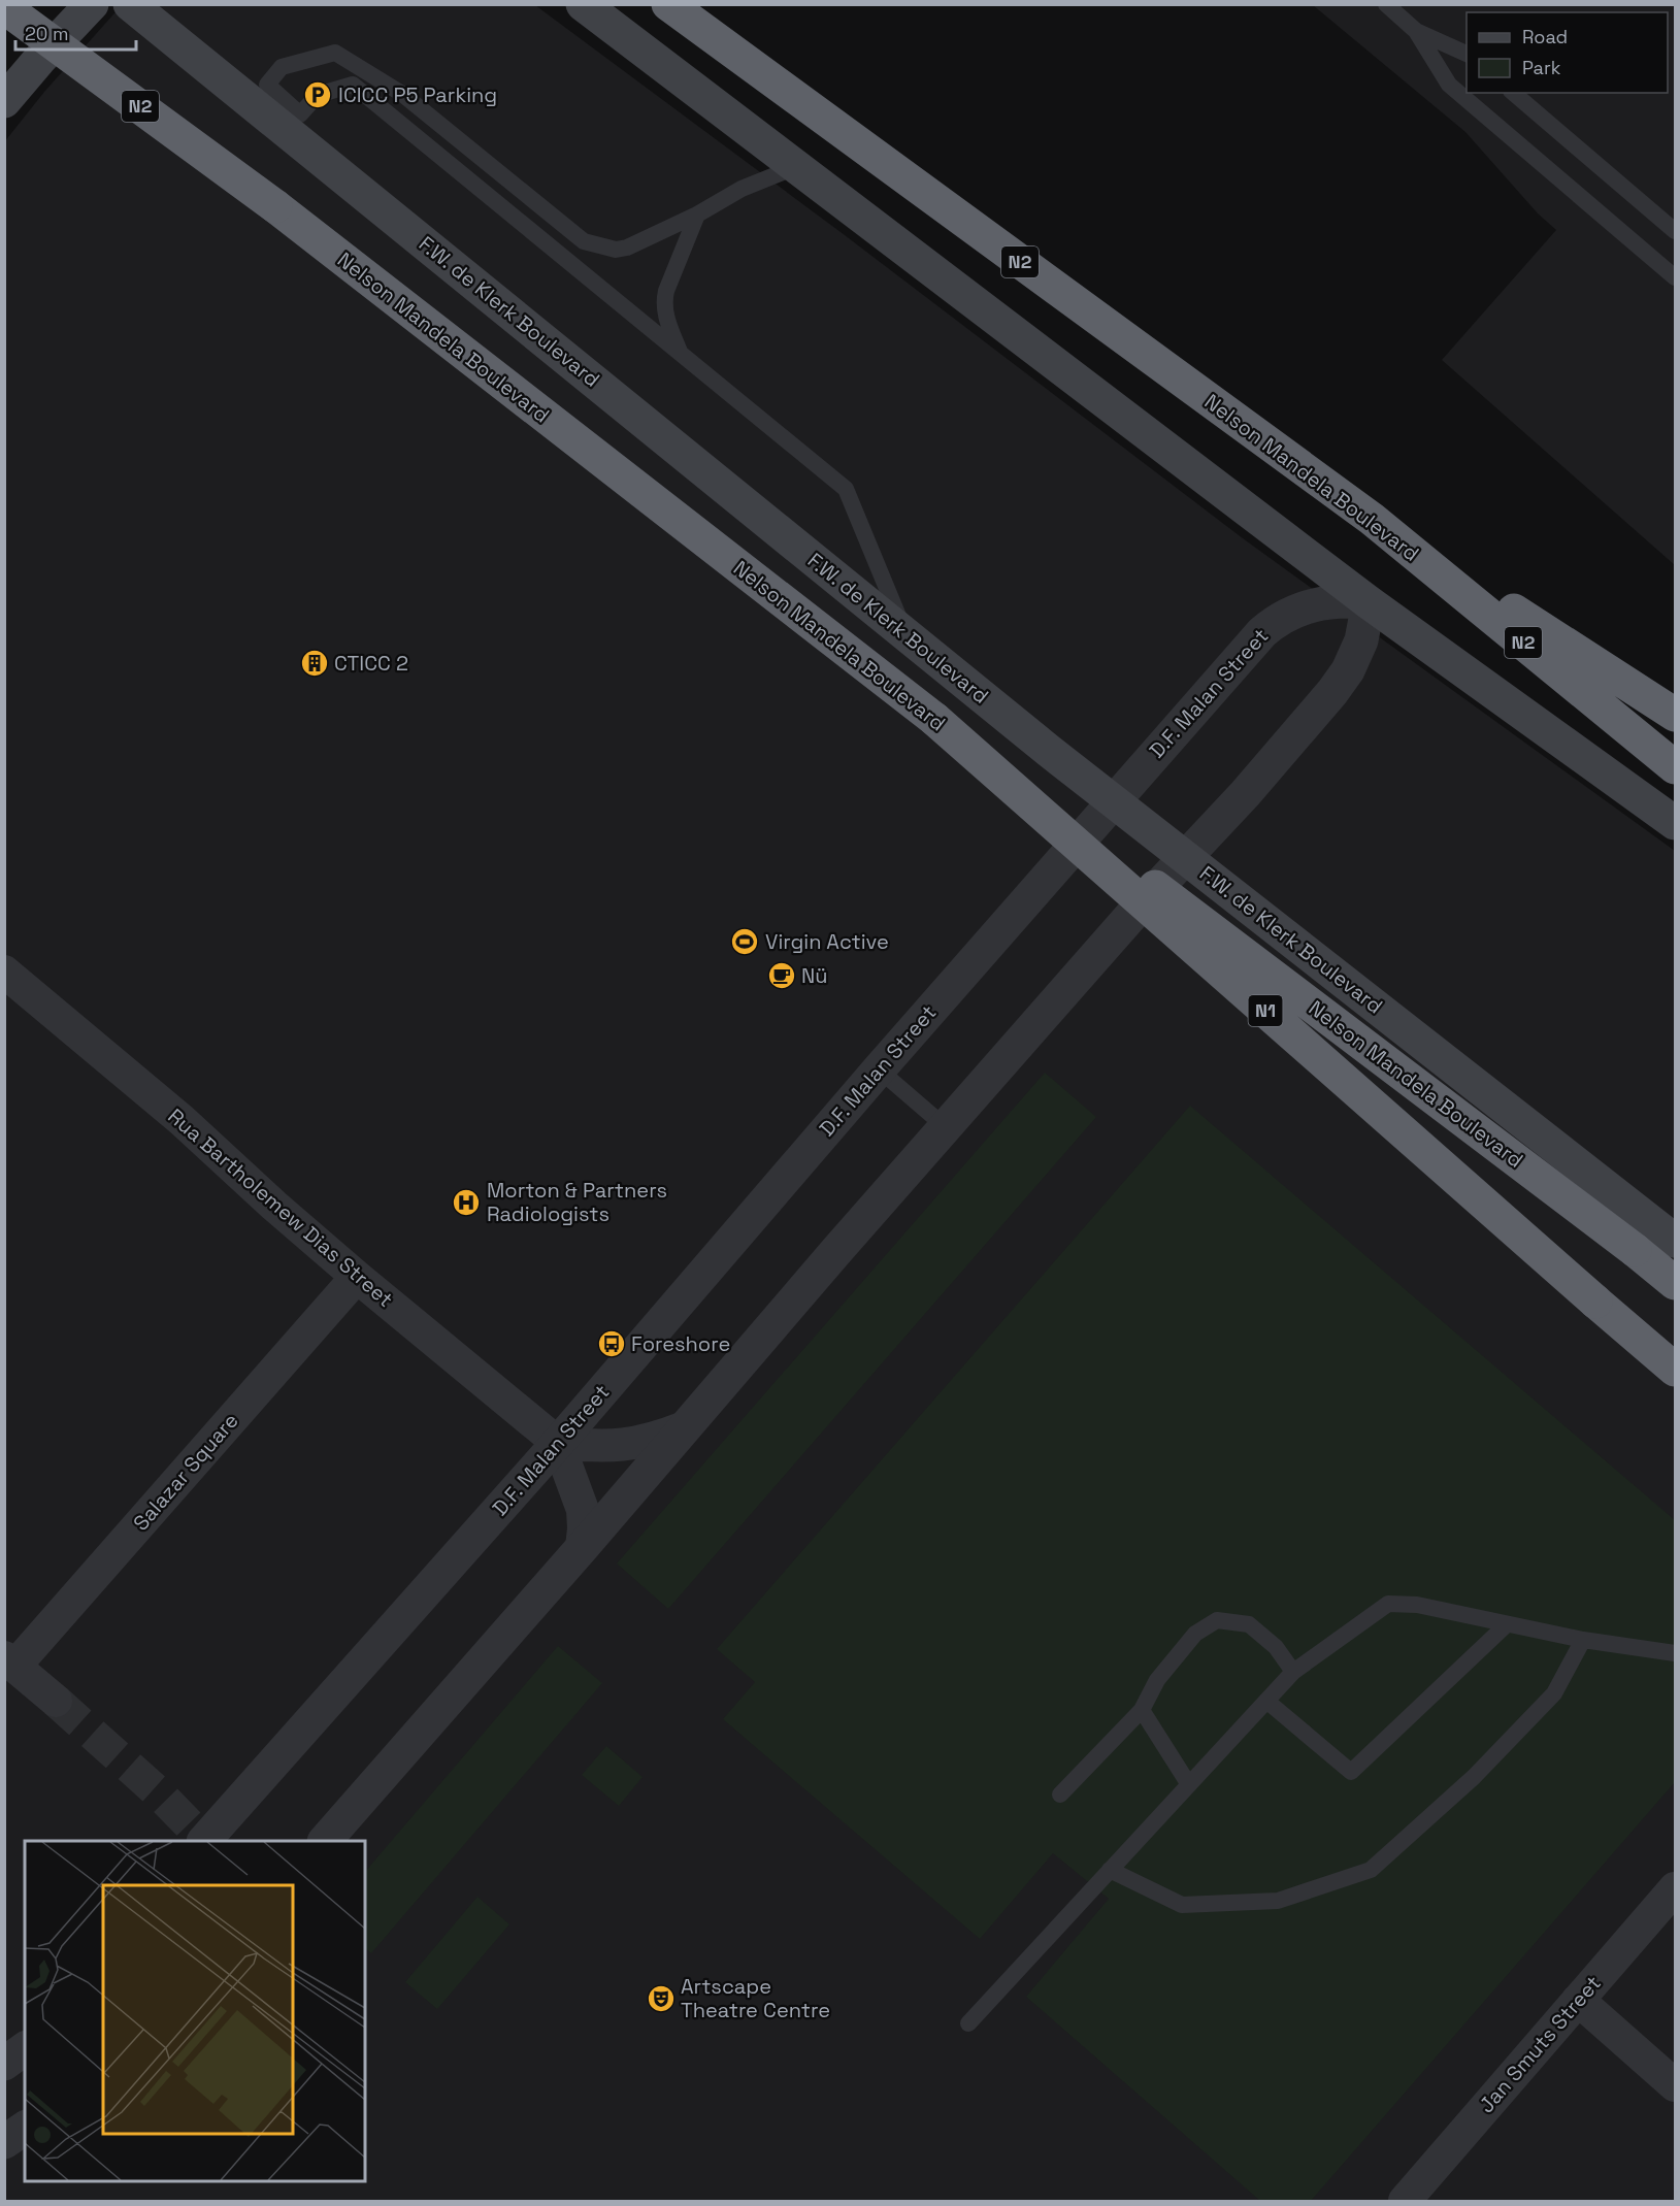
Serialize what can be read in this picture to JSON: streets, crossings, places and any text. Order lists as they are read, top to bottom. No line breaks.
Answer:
{"streets":{"highway":["N2","Nelson Mandela Boulevard","N1"],"main road":["F.W. de Klerk Boulevard"],"street":["D.F. Malan Street","Rua Bartholemew Dias Street","Salazar Square","Jan Smuts Street"]},"crossings":[["F.W. de Klerk Boulevard","D.F. Malan Street"],["Nelson Mandela Boulevard","N1"],["D.F. Malan Street","Rua Bartholemew Dias Street"],["Rua Bartholemew Dias Street","Salazar Square"]],"places":{"parking":["ICICC P5 Parking"],"building":["CTICC 2"],"sports":["Virgin Active"],"cafe":["Nü"],"hospital":["Morton & Partners Radiologists"],"bus stop":["Foreshore"],"theatre":["Artscape Theatre Centre"]},"legend":["Road","Park"],"scale_bar":"20 m"}
